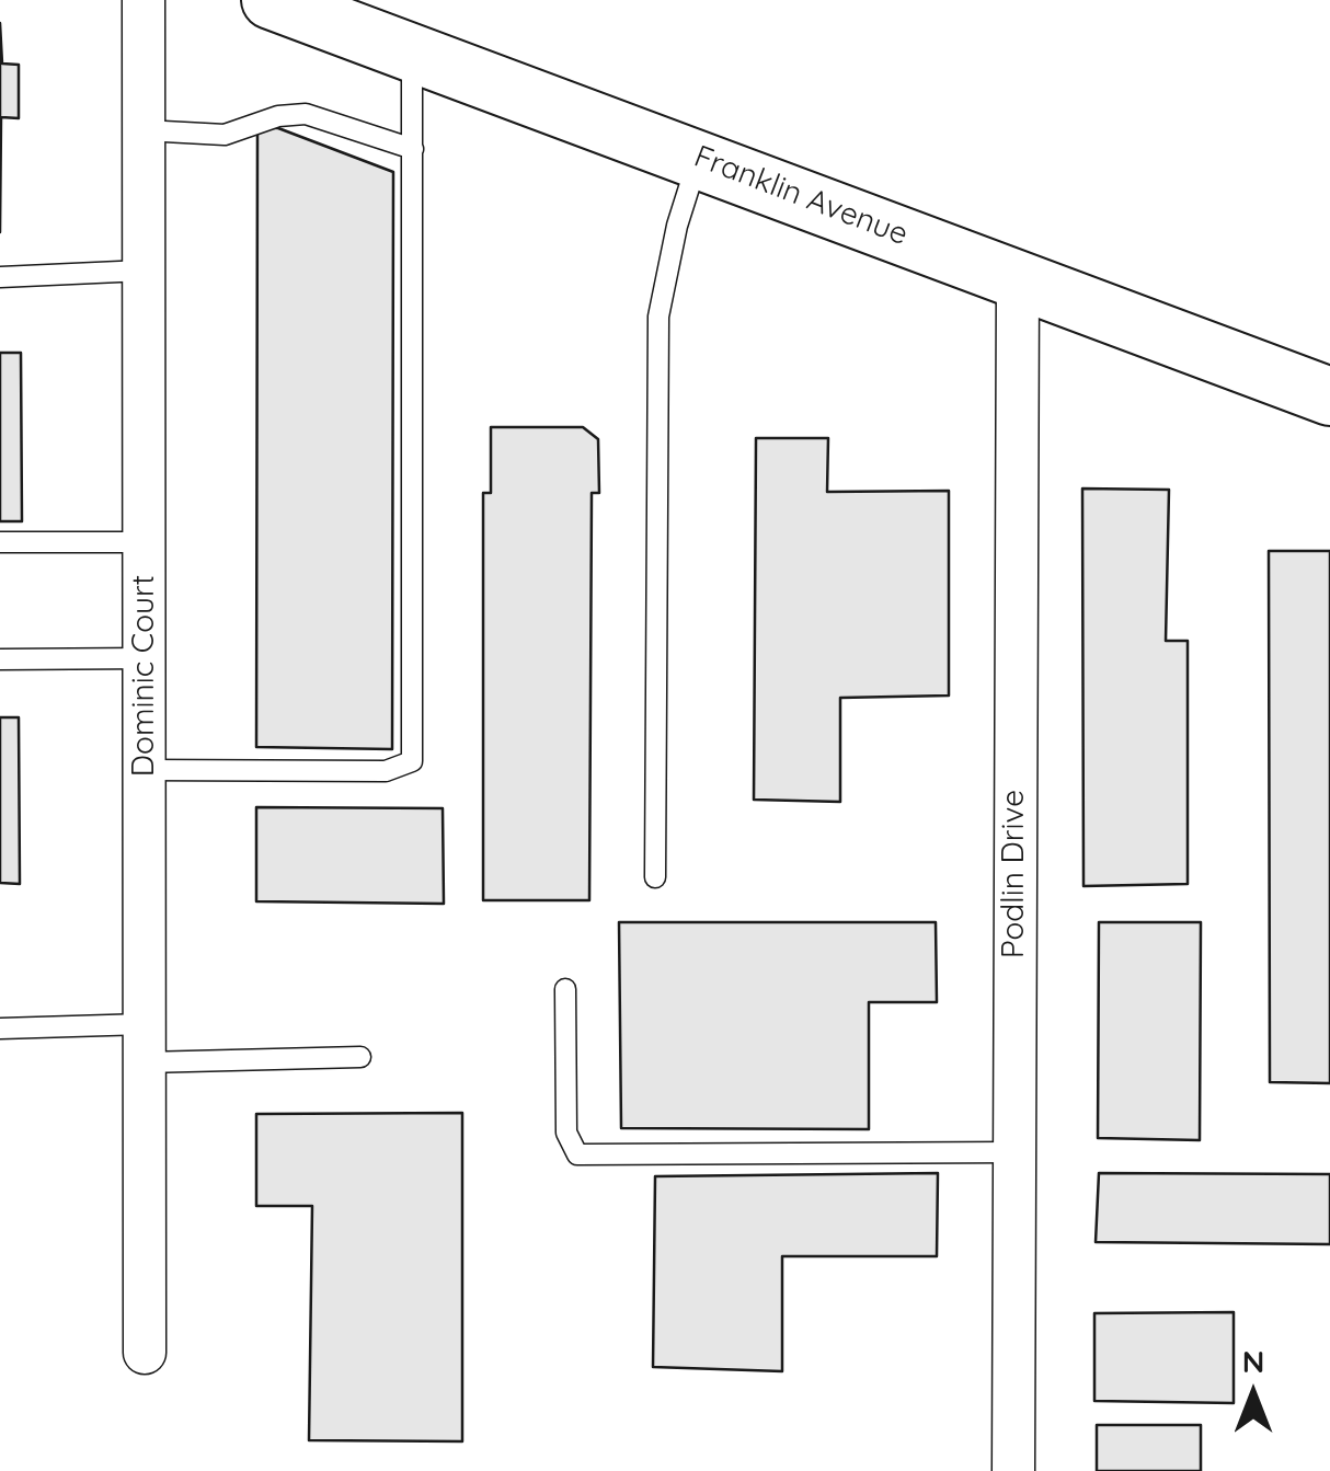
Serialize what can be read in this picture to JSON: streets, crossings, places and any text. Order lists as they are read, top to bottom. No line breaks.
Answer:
{"streets":{"main road":["Franklin Avenue"],"street":["Dominic Court","Podlin Drive"]},"crossings":[["Franklin Avenue","Podlin Drive"]],"north":"top"}
